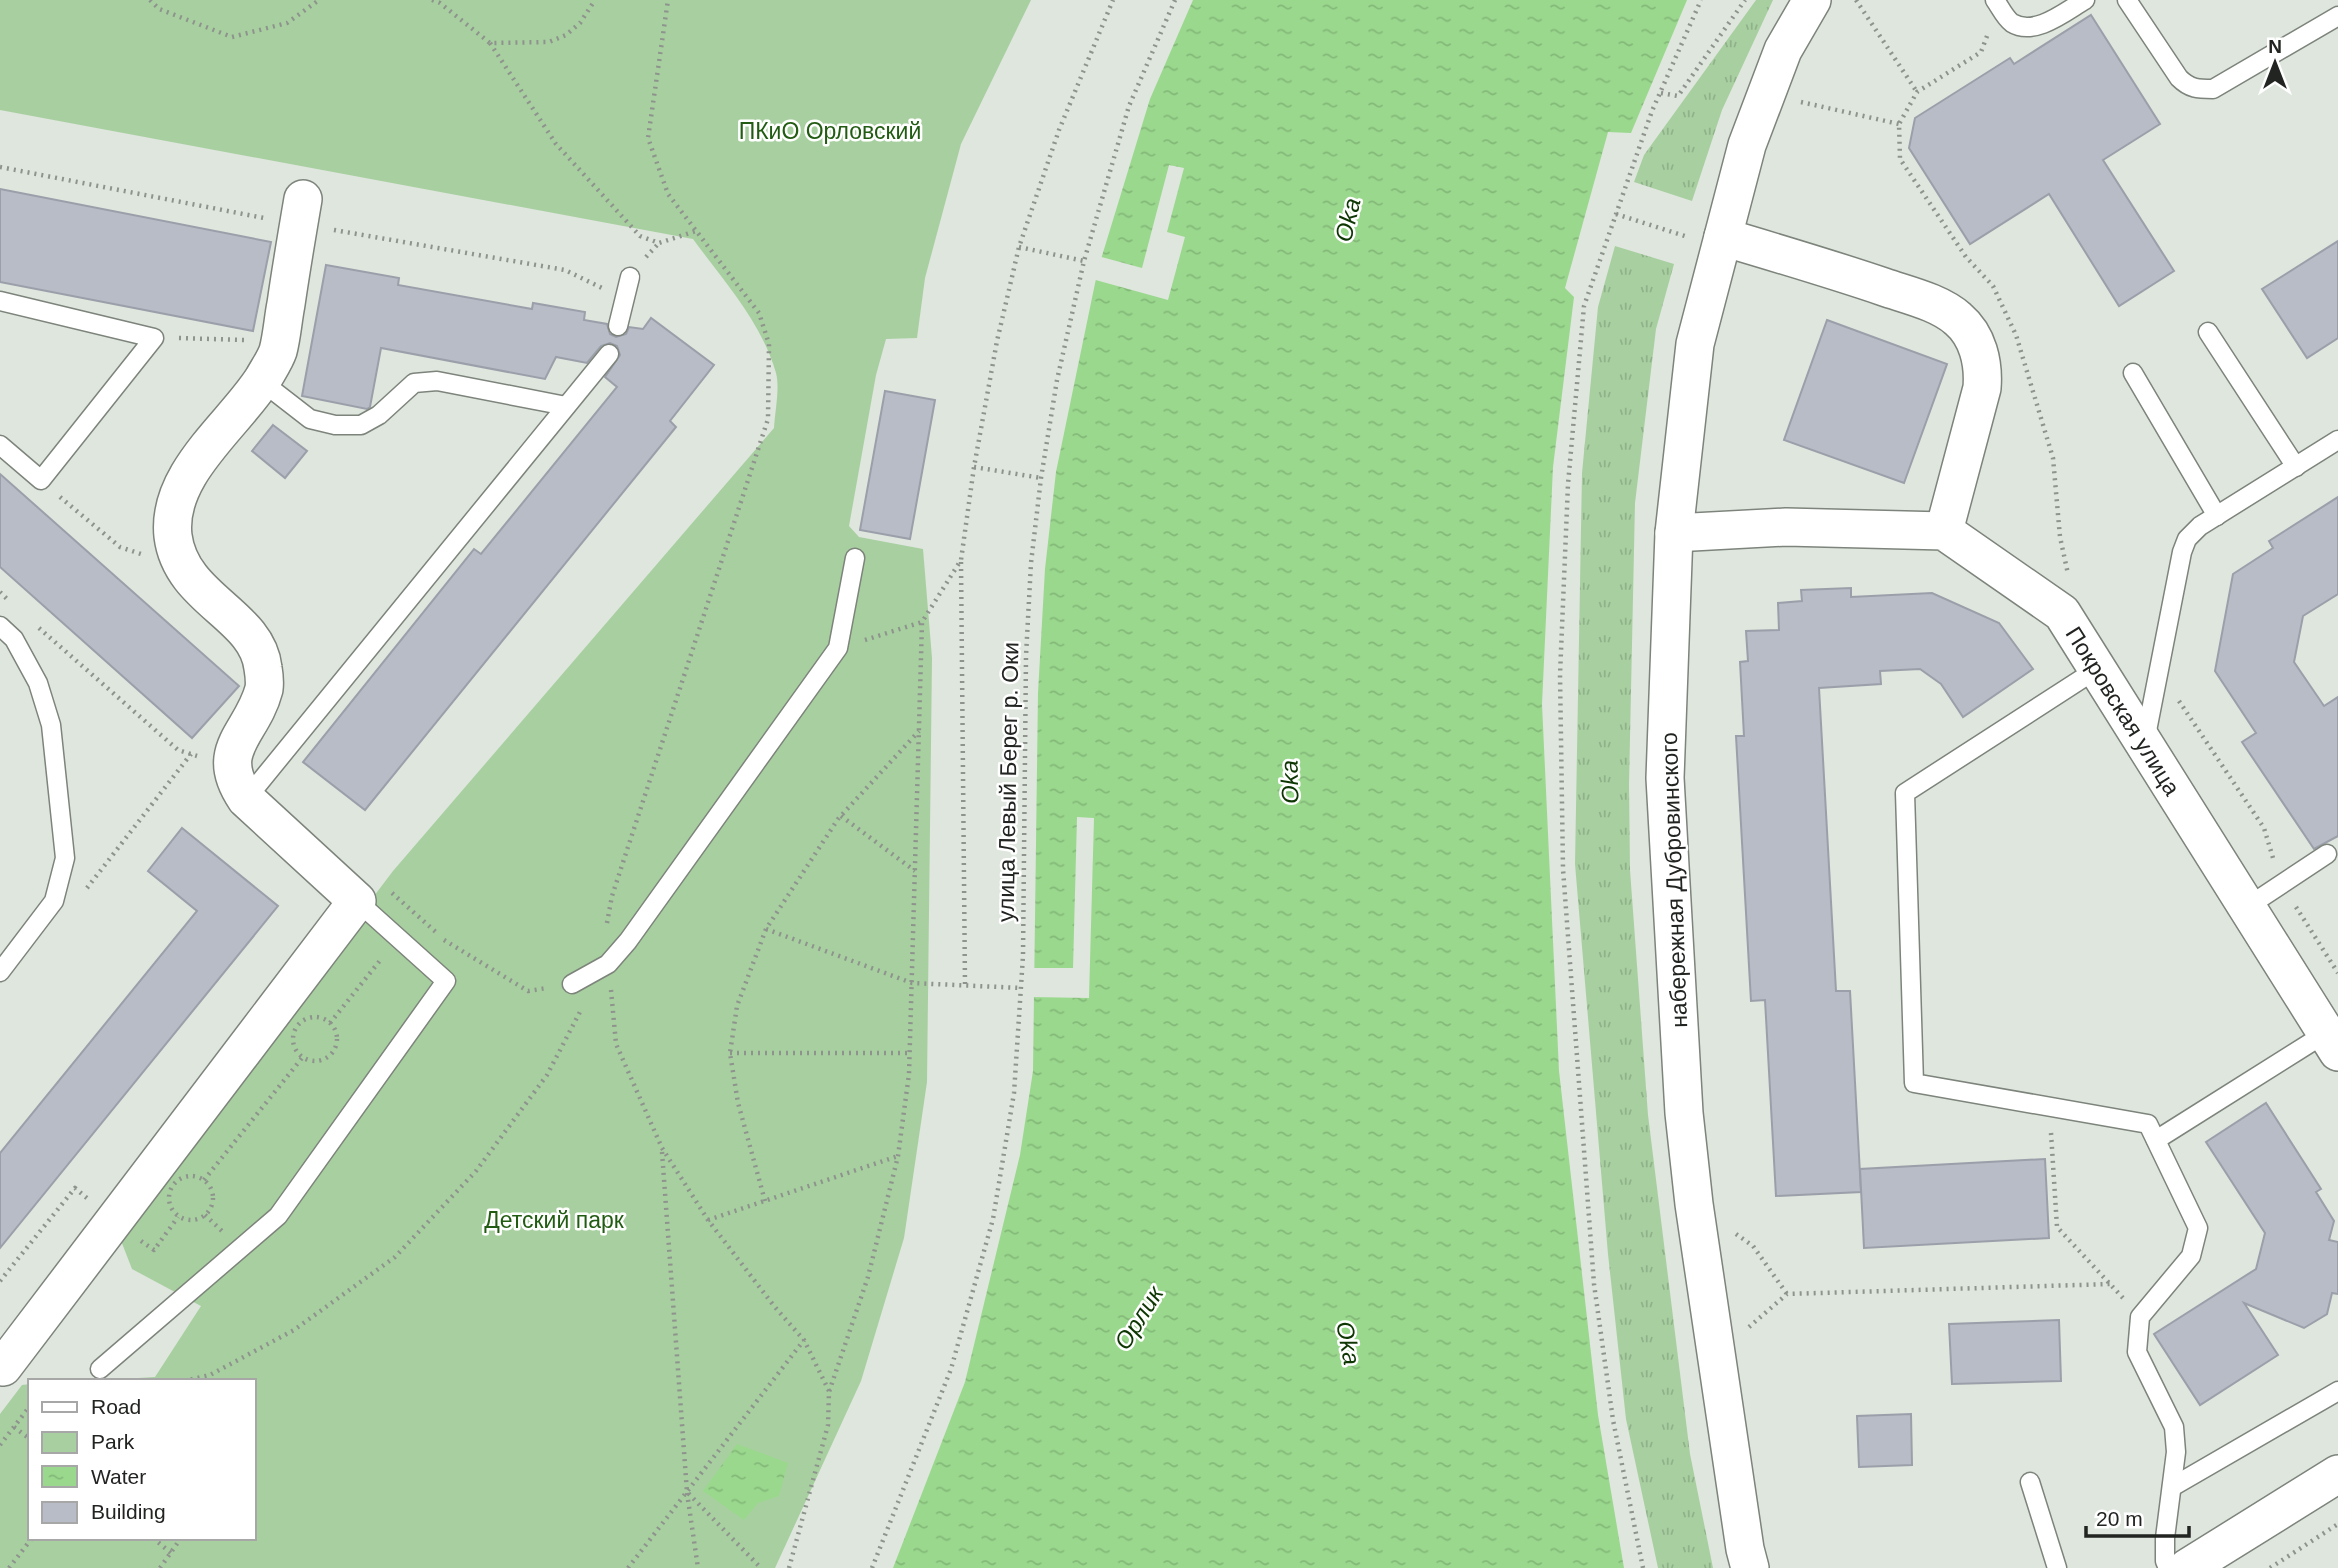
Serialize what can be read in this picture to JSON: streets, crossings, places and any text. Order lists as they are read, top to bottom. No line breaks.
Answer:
{"streets":{"street":["Покровская улица","набережная Дубровинского"],"path":["улица Левый Берег р. Оки"]},"water":["Oka","Орлик"],"parks":["ПКиО Орловский","Детский парк"],"legend":["Road","Park","Water","Building"],"scale_bar":"20 m","north":"top"}
